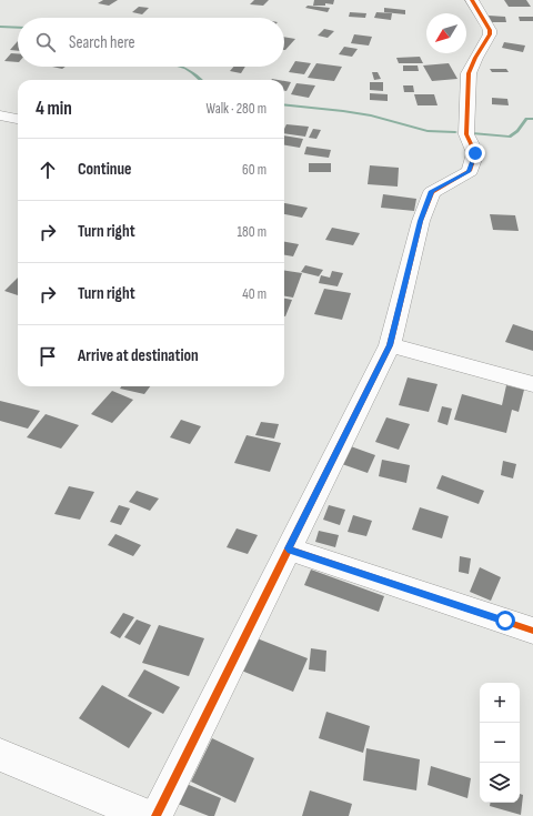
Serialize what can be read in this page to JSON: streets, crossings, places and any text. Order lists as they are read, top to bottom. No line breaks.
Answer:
{"north":"bottom left","page":{"search":"Search here","heading":["4 min","Walk · 280 m"],"list":[["Continue","60 m"],["Turn right","180 m"],["Turn right","40 m"],"Arrive at destination"],"map_buttons":["+","−"]}}
